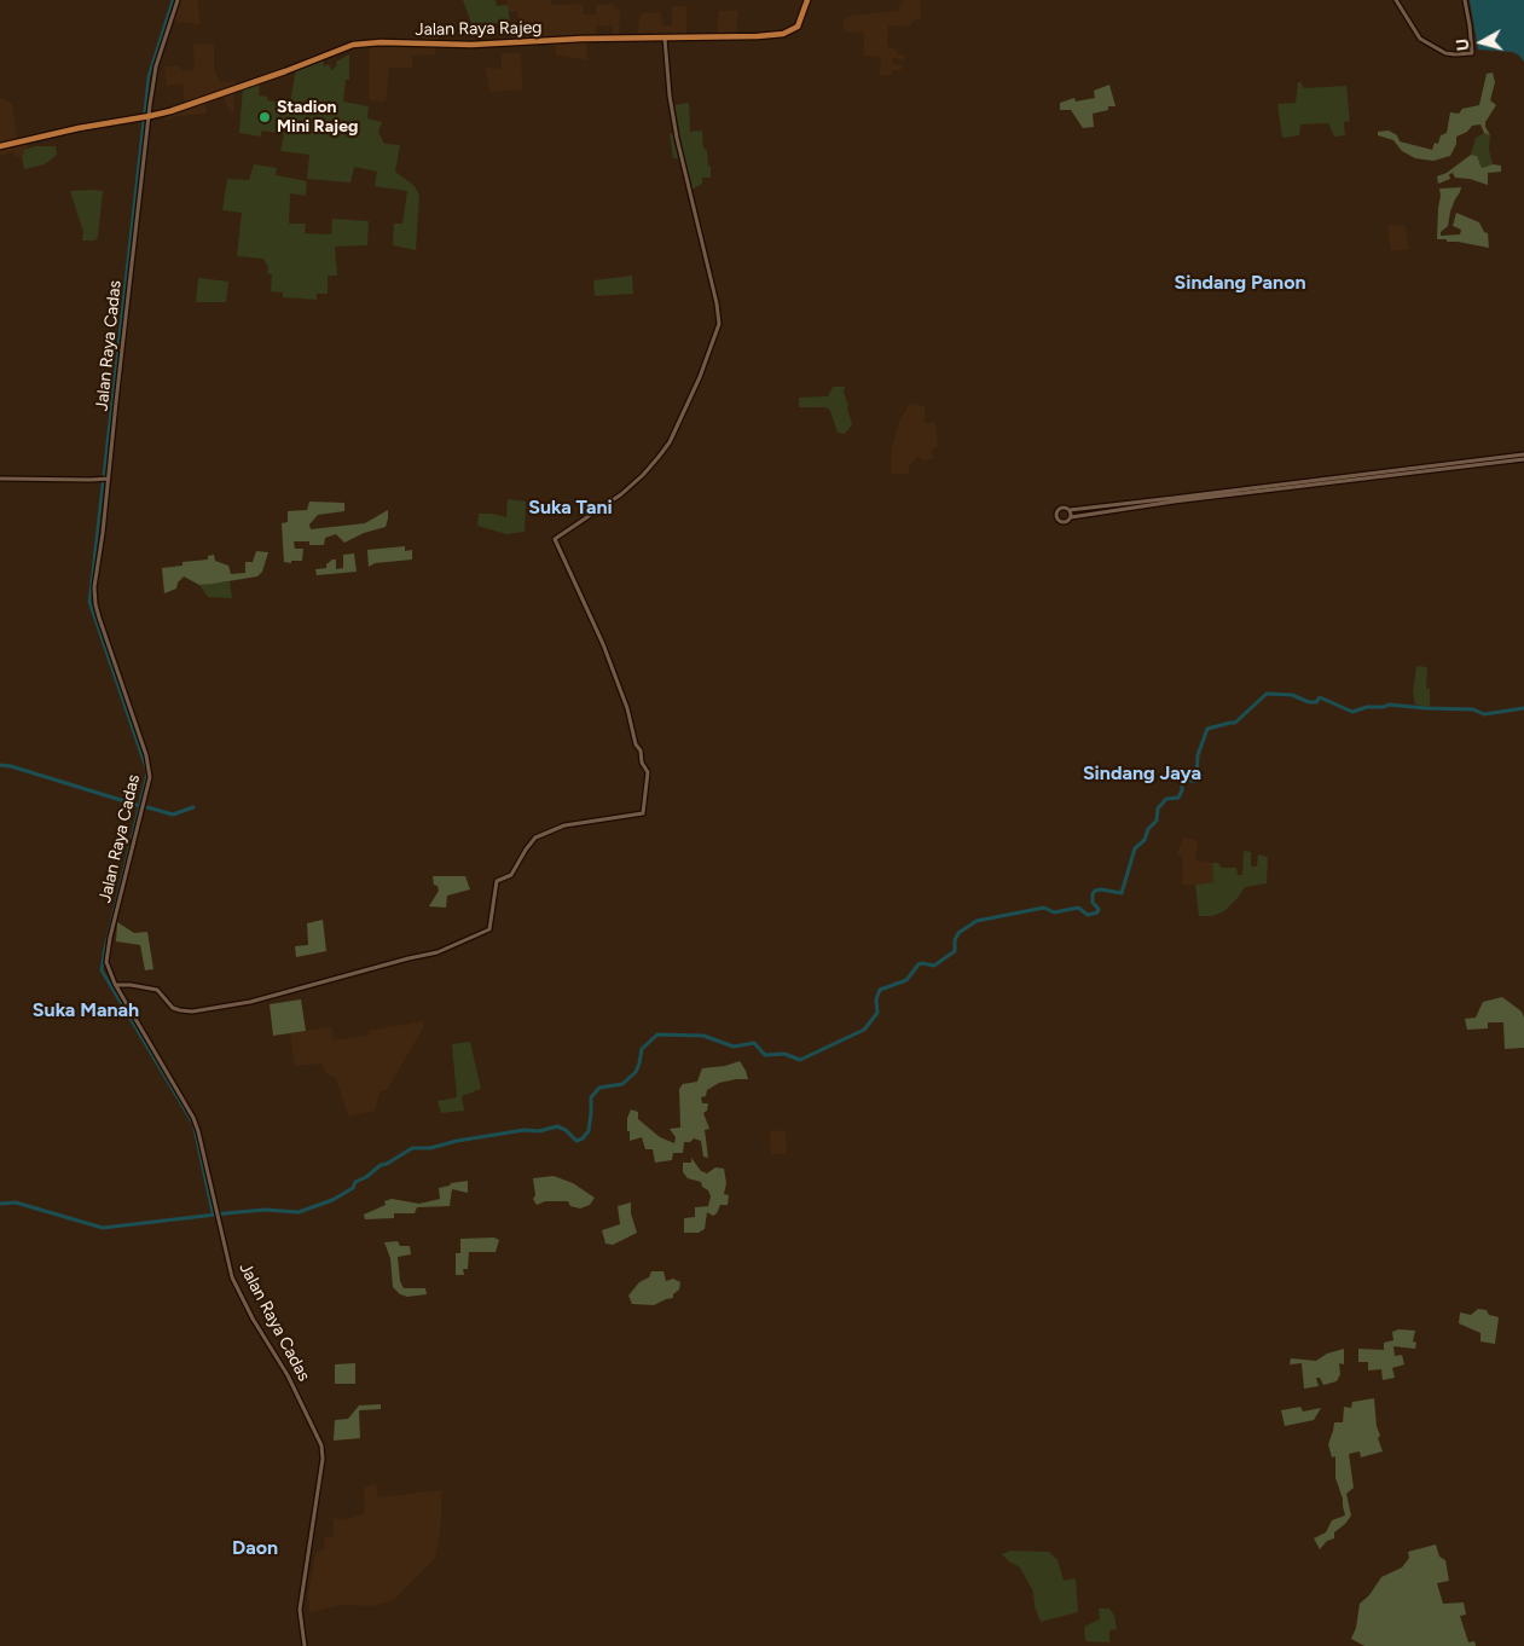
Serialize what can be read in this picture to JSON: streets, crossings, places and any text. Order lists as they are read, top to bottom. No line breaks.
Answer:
{"streets":{"main road":["Jalan Raya Rajeg"],"street":["Jalan Raya Cadas"]},"crossings":[["Jalan Raya Rajeg","Jalan Raya Cadas"]],"districts":["Sindang Panon","Suka Tani","Sindang Jaya","Suka Manah","Daon"],"places":["Stadion Mini Rajeg"],"north":"left"}
